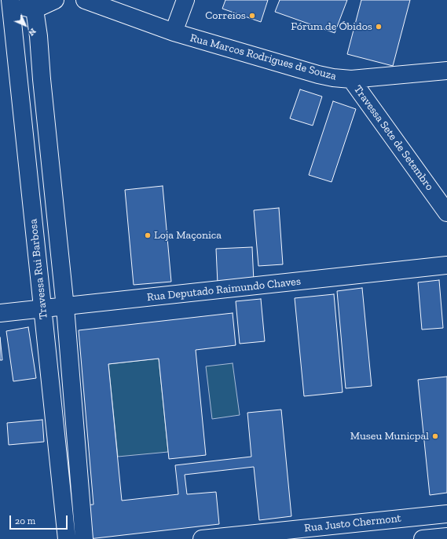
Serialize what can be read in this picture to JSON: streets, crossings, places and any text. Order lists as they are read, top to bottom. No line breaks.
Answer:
{"streets":{"street":["Rua Marcos Rodrigues de Souza","Travessa Sete de Setembro","Travessa Rui Barbosa","Rua Deputado Raimundo Chaves","Rua Justo Chermont"]},"crossings":[["Rua Marcos Rodrigues de Souza","Travessa Sete de Setembro"],["Travessa Rui Barbosa","Rua Deputado Raimundo Chaves"]],"places":["Correios","Fórum de Óbidos","Loja Maçonica","Museu Municpal"],"scale_bar":"20 m","north":"bottom right"}
